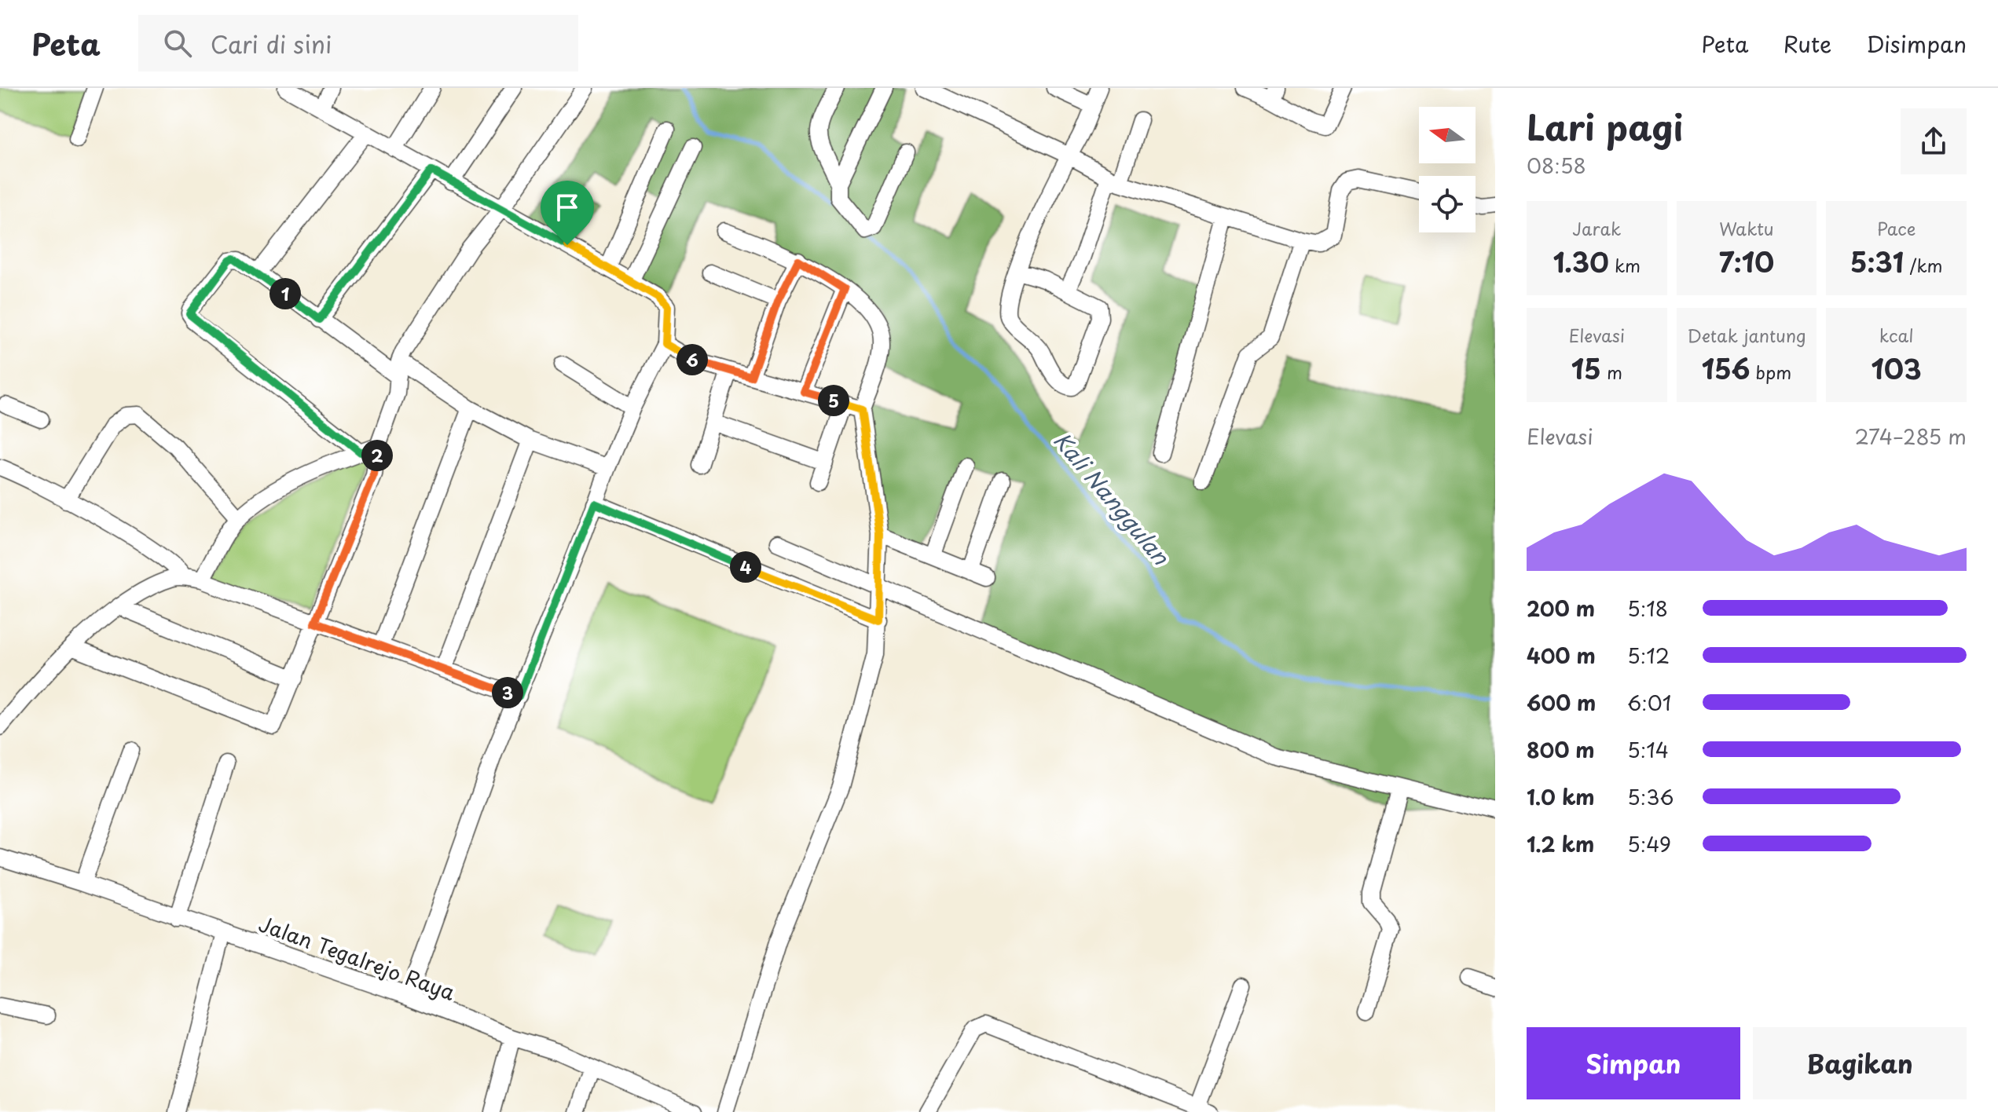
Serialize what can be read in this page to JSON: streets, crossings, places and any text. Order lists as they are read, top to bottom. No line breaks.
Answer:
{"streets":{"street":["Jalan Tegalrejo Raya"]},"water":["Kali Nanggulan"],"north":"left","page":{"header":"Peta","search":"Cari di sini","nav":["Peta","Rute","Disimpan"],"heading":["Lari pagi","08:58"],"stats":[["Jarak","1.30 km"],["Waktu","7:10"],["Pace","5:31 /km"],["Elevasi","15 m"],["Detak jantung","156 bpm"],["kcal","103"]],"pins":["1","6","5","2","4","3"],"chart":["Elevasi","274–285 m"],"list":[{"name":"200 m","note":"5:18"},{"name":"400 m","note":"5:12"},{"name":"600 m","note":"6:01"},{"name":"800 m","note":"5:14"},{"name":"1.0 km","note":"5:36"},{"name":"1.2 km","note":"5:49"}],"buttons":["Simpan","Bagikan"]}}
